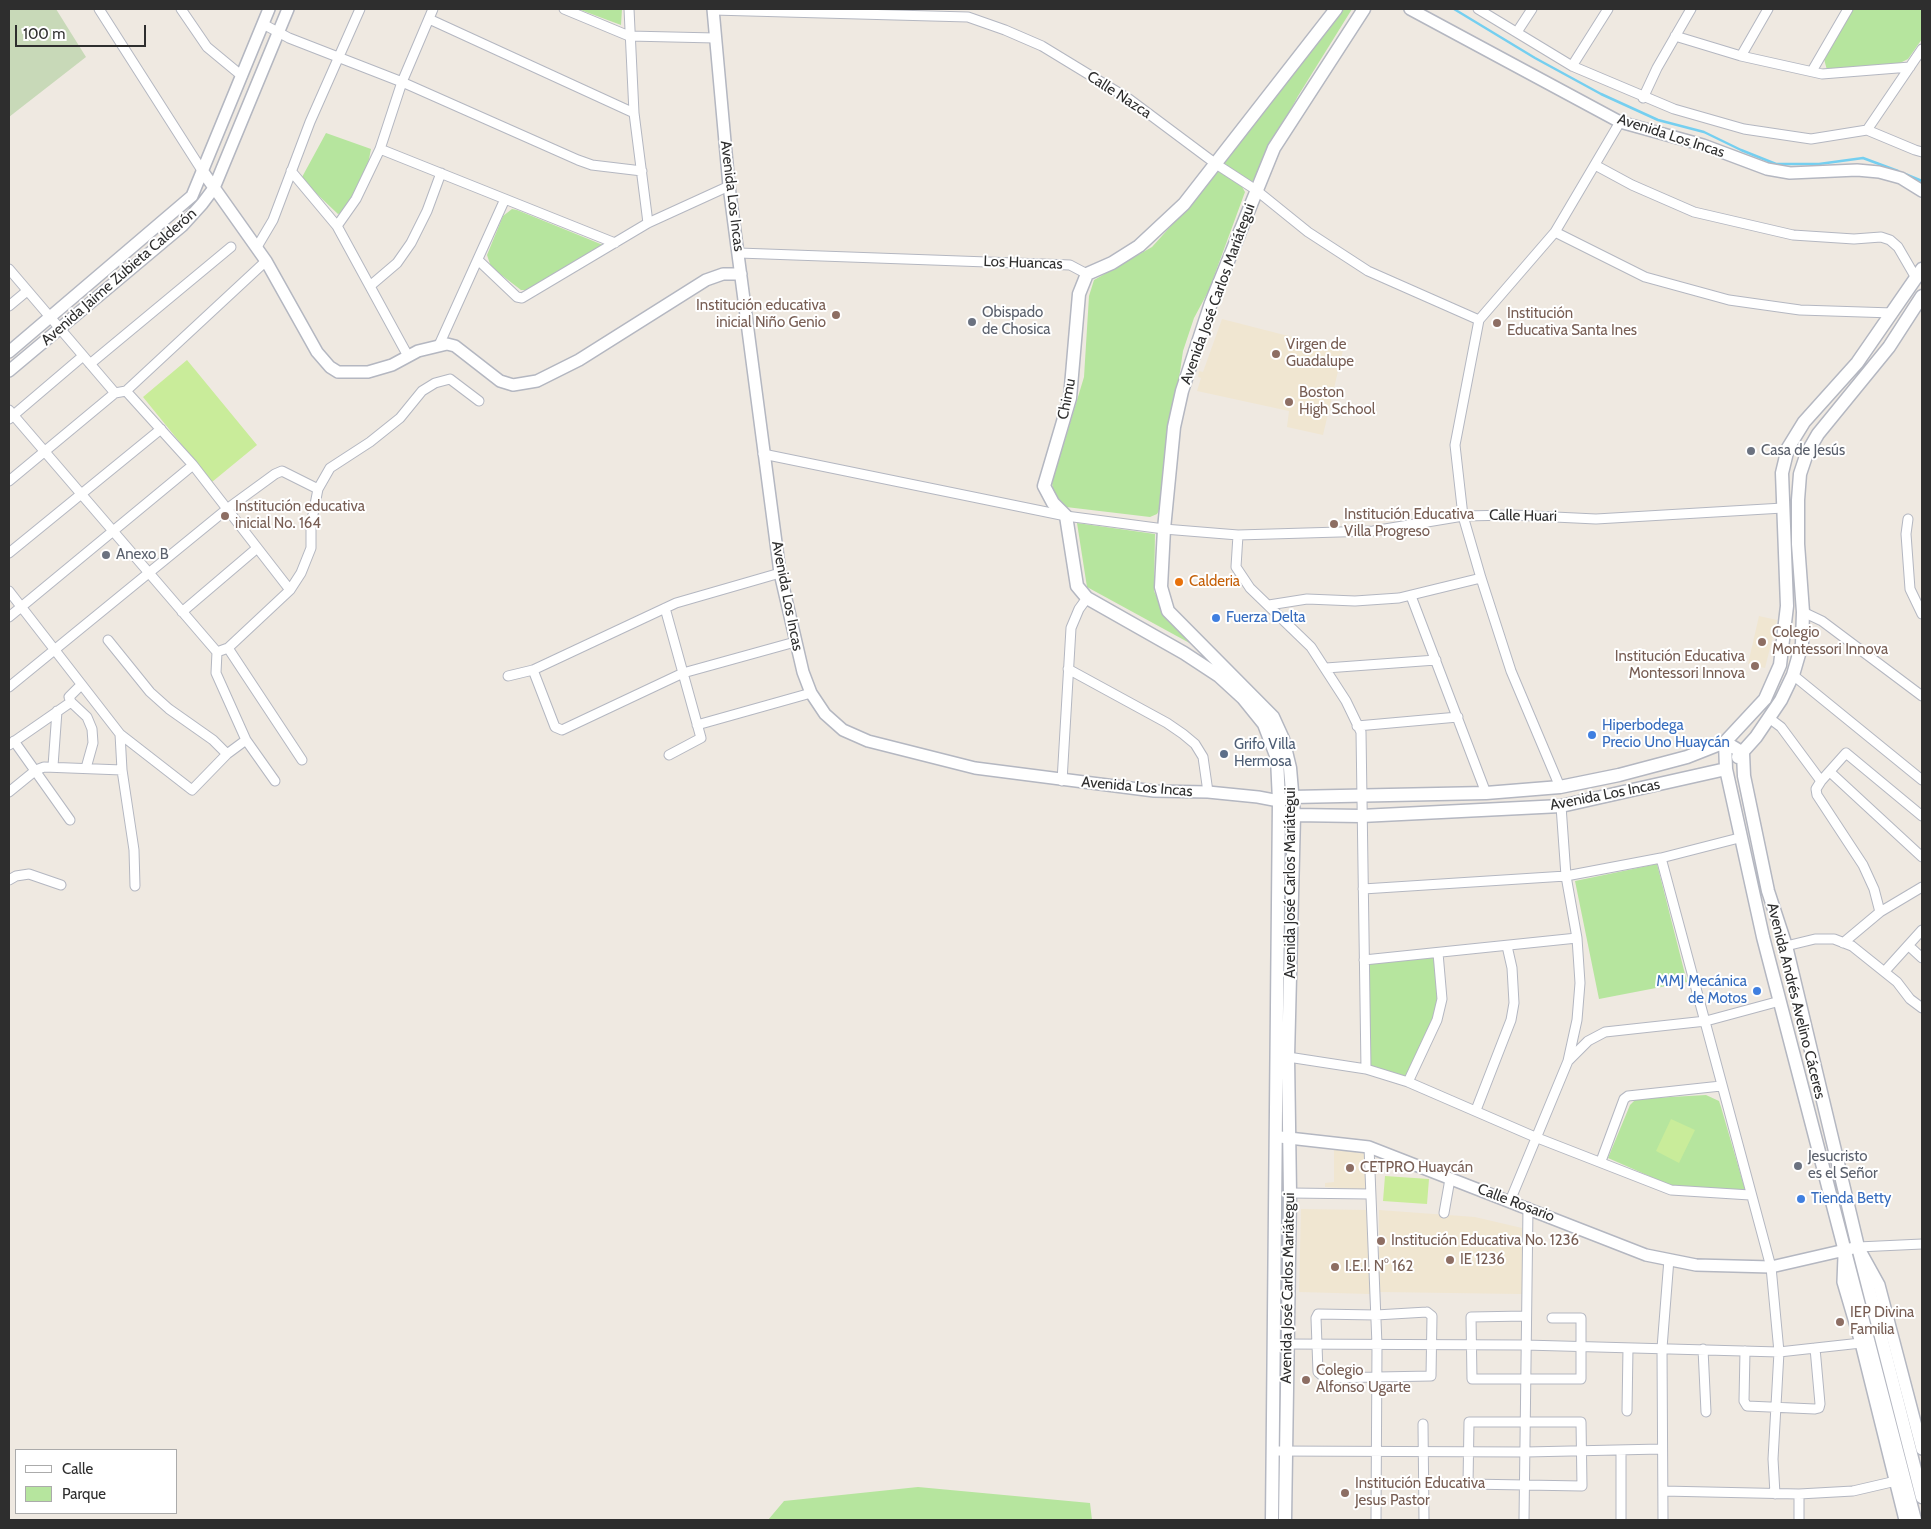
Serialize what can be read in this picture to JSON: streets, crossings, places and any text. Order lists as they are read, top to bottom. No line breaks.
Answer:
{"streets":{"main road":["Avenida Los Incas","Avenida José Carlos Mariátegui","Chimu","Avenida Andrés Avelino Cáceres"],"street":["Calle Nazca","Los Huancas","Avenida Jaime Zubieta Calderón","Calle Huari","Calle Rosario"]},"crossings":[["Calle Nazca","Avenida Los Incas"],["Calle Nazca","Avenida José Carlos Mariátegui"],["Avenida Los Incas","Los Huancas"],["Avenida Los Incas","Avenida José Carlos Mariátegui"],["Avenida Los Incas","Calle Huari"],["Avenida Los Incas","Avenida Andrés Avelino Cáceres"],["Los Huancas","Chimu"],["Avenida José Carlos Mariátegui","Calle Huari"],["Avenida José Carlos Mariátegui","Calle Rosario"],["Chimu","Calle Huari"],["Avenida Andrés Avelino Cáceres","Calle Rosario"]],"places":["Institución educativa inicial Niño Genio","Obispado de Chosica","Institución Educativa Santa Ines","Virgen de Guadalupe","Boston High School","Casa de Jesús","Institución educativa inicial No. 164","Institución Educativa Villa Progreso","Anexo B","Calderia","Fuerza Delta","Colegio Montessori Innova","Institución Educativa Montessori Innova","Hiperbodega Precio Uno Huaycán","Grifo Villa Hermosa","MMJ Mecánica de Motos","Jesucristo es el Señor","CETPRO Huaycán","Tienda Betty","Institución Educativa No. 1236","IE 1236","I.E.I. N° 162","IEP Divina Familia","Colegio Alfonso Ugarte","Institución Educativa Jesus Pastor"],"legend":["Calle","Parque"],"scale_bar":"100 m"}
